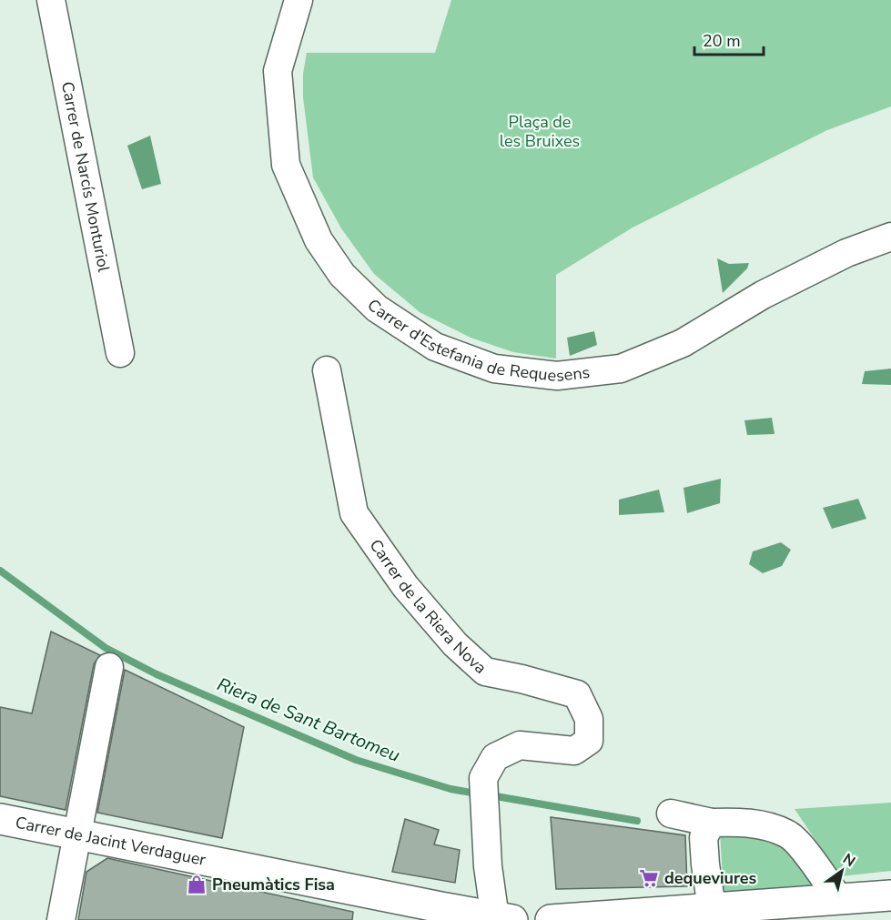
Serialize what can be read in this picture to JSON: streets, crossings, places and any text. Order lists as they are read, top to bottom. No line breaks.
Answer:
{"streets":{"main road":["Carrer de Jacint Verdaguer"],"street":["Carrer de Narcís Monturiol","Carrer d'Estefania de Requesens","Carrer de la Riera Nova"]},"crossings":[["Carrer de la Riera Nova","Carrer de Jacint Verdaguer"]],"water":["Riera de Sant Bartomeu"],"parks":["Plaça de les Bruixes"],"places":{"supermarket":["dequeviures"],"shop":["Pneumàtics Fisa"]},"scale_bar":"20 m","north":"top right"}
